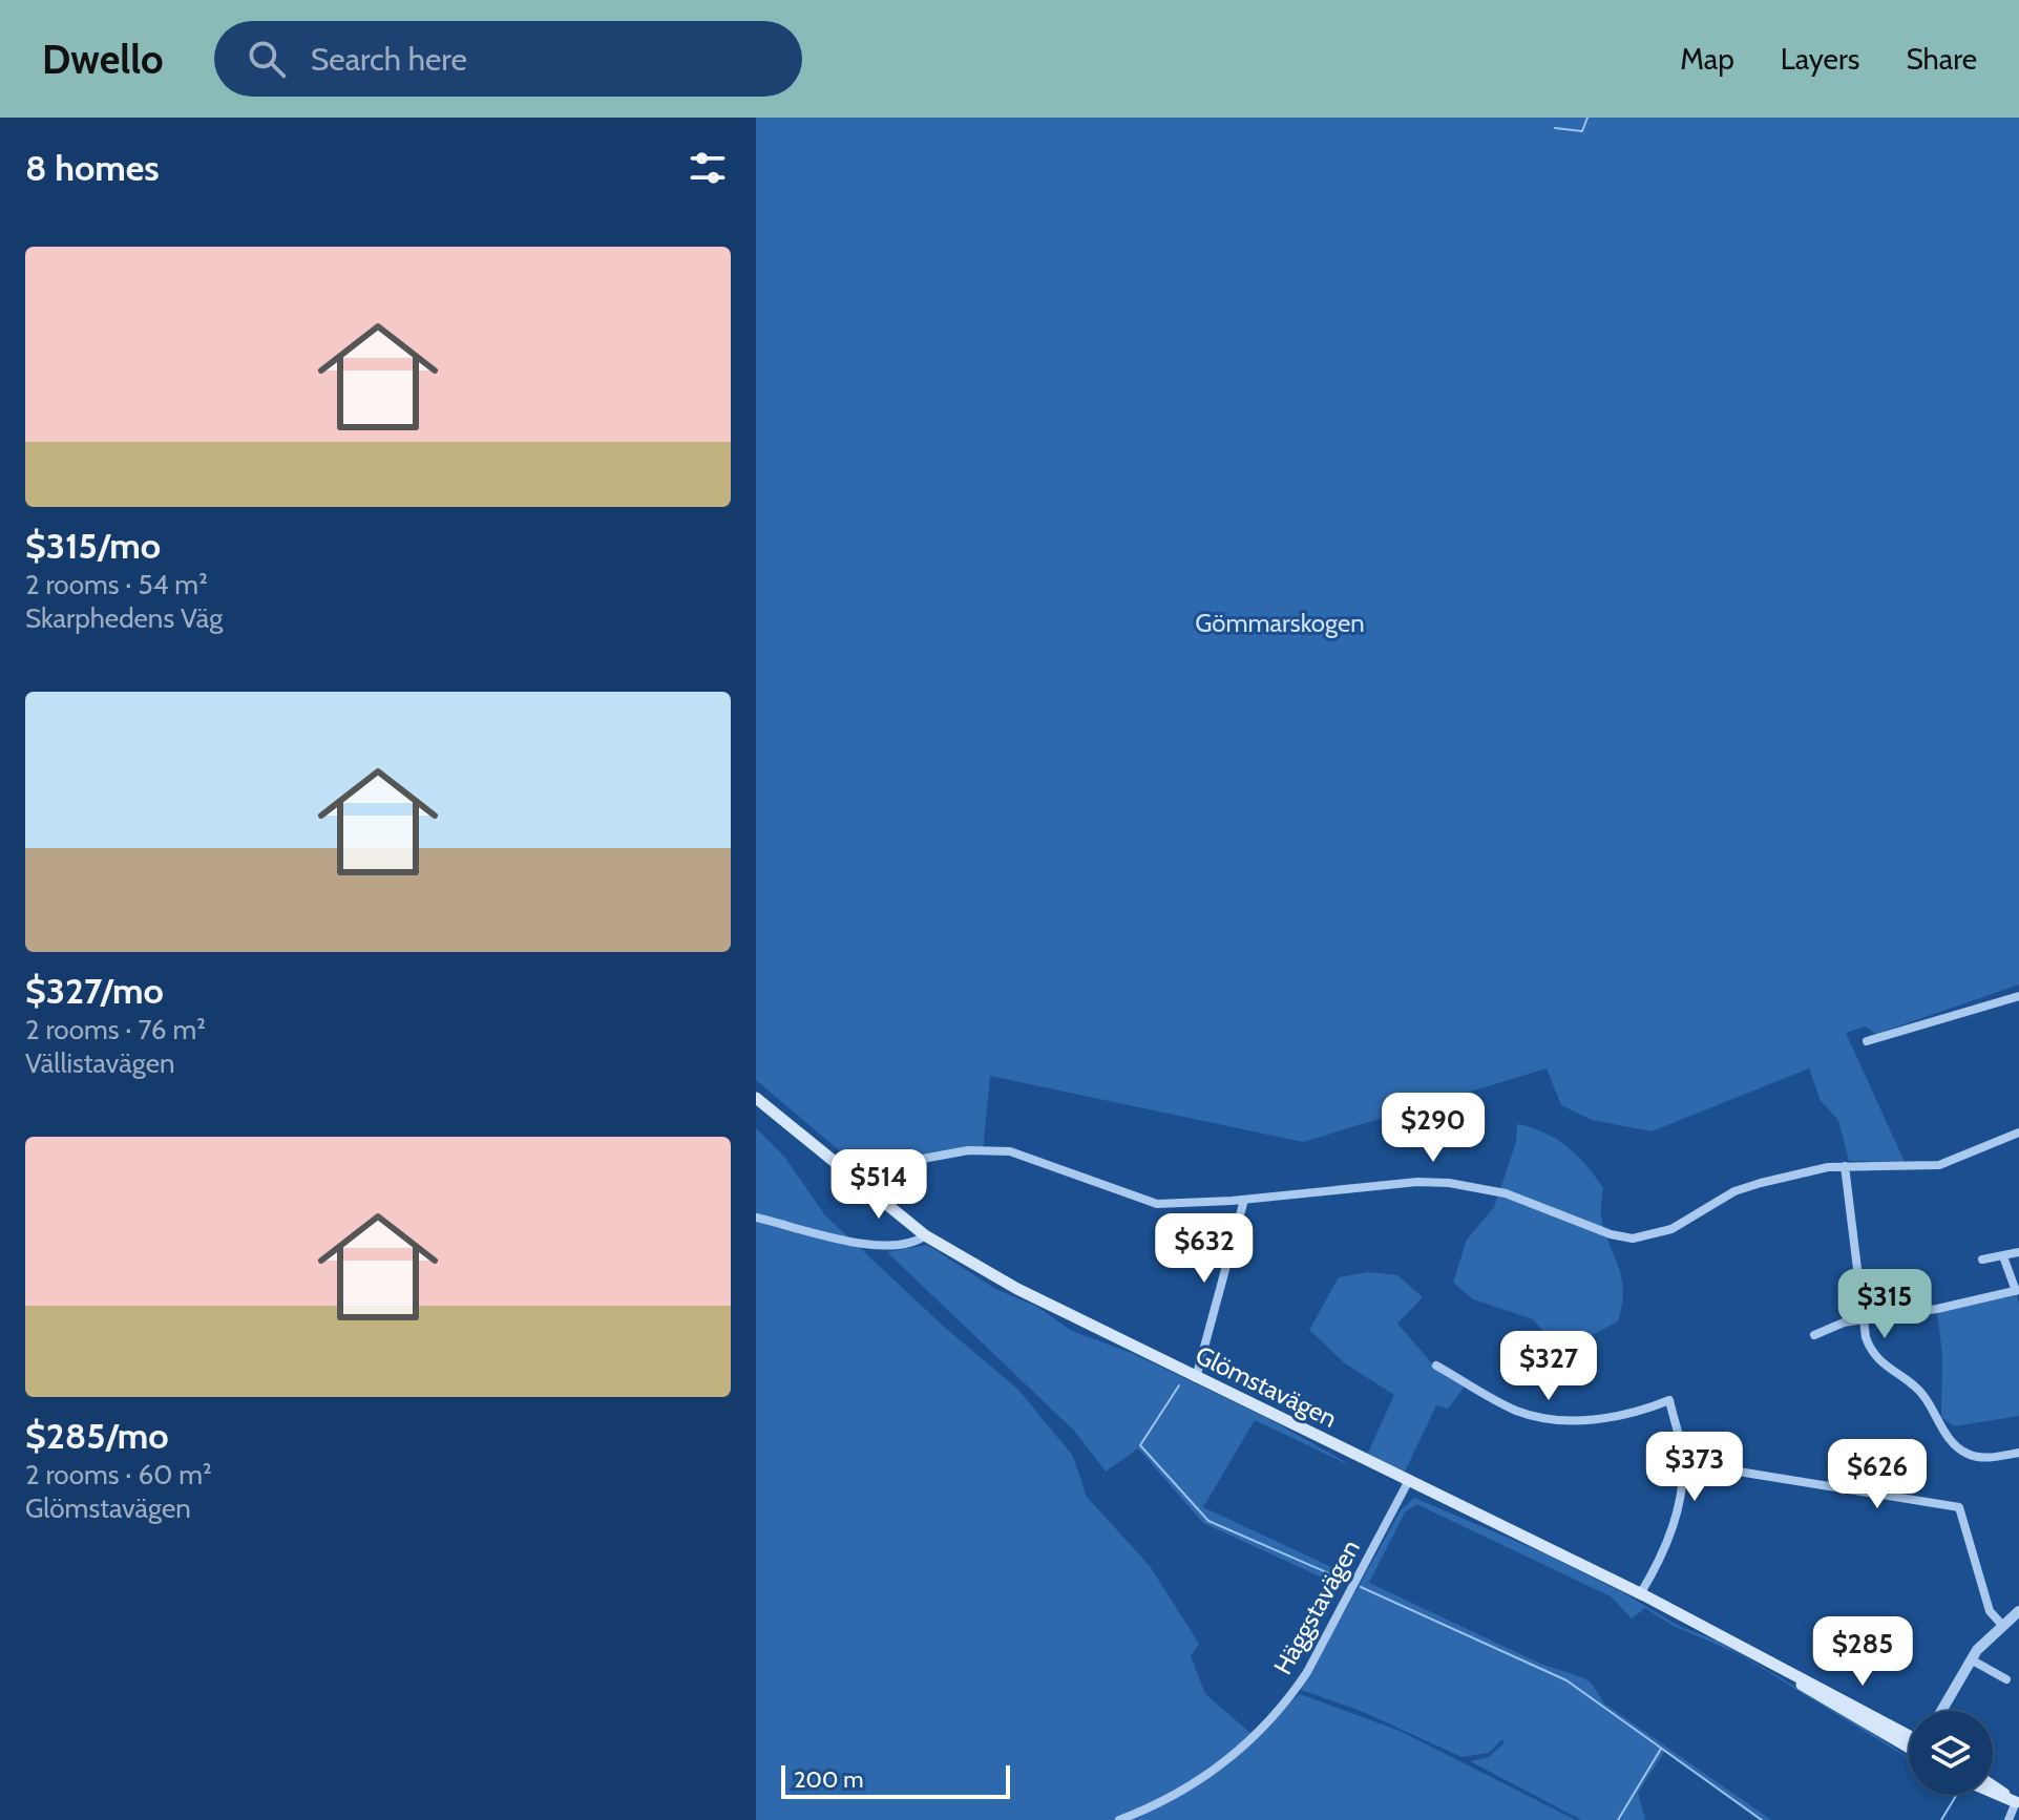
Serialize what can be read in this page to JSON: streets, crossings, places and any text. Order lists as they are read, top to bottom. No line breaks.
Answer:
{"streets":{"main road":["Glömstavägen"],"street":["Häggstavägen"]},"crossings":[["Glömstavägen","Häggstavägen"]],"parks":["Gömmarskogen"],"scale_bar":"200 m","page":{"header":"Dwello","search":"Search here","nav":["Map","Layers","Share"],"heading":"8 homes","list":[{"name":"$315/mo","note":"2 rooms · 54 m² · Skarphedens Väg"},{"name":"$327/mo","note":"2 rooms · 76 m² · Vällistavägen"},{"name":"$285/mo","note":"2 rooms · 60 m² · Glömstavägen"}],"price":["$290","$514","$632","$315","$327","$373","$626","$285"],"scale":"200 m"}}
